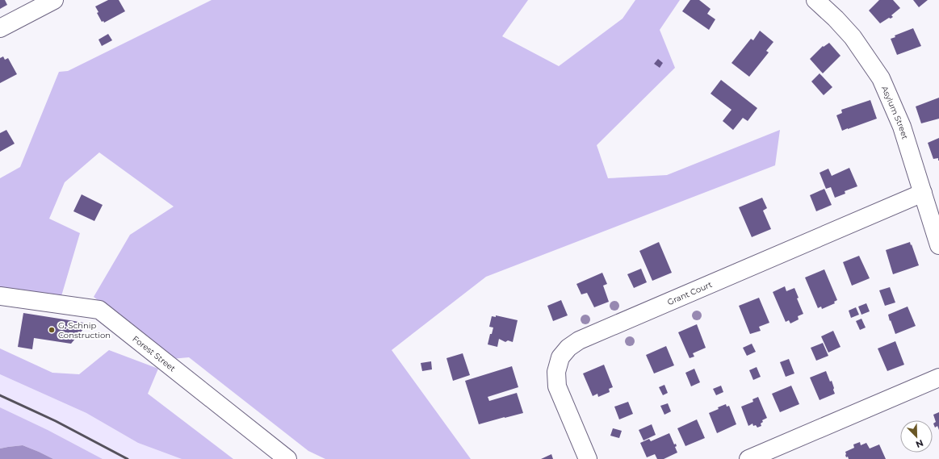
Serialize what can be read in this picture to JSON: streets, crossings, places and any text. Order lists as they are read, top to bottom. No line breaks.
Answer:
{"streets":{"street":["Asylum Street","Grant Court","Forest Street"]},"crossings":[["Asylum Street","Grant Court"]],"places":["G. Schnip Construction"],"north":"bottom right"}
